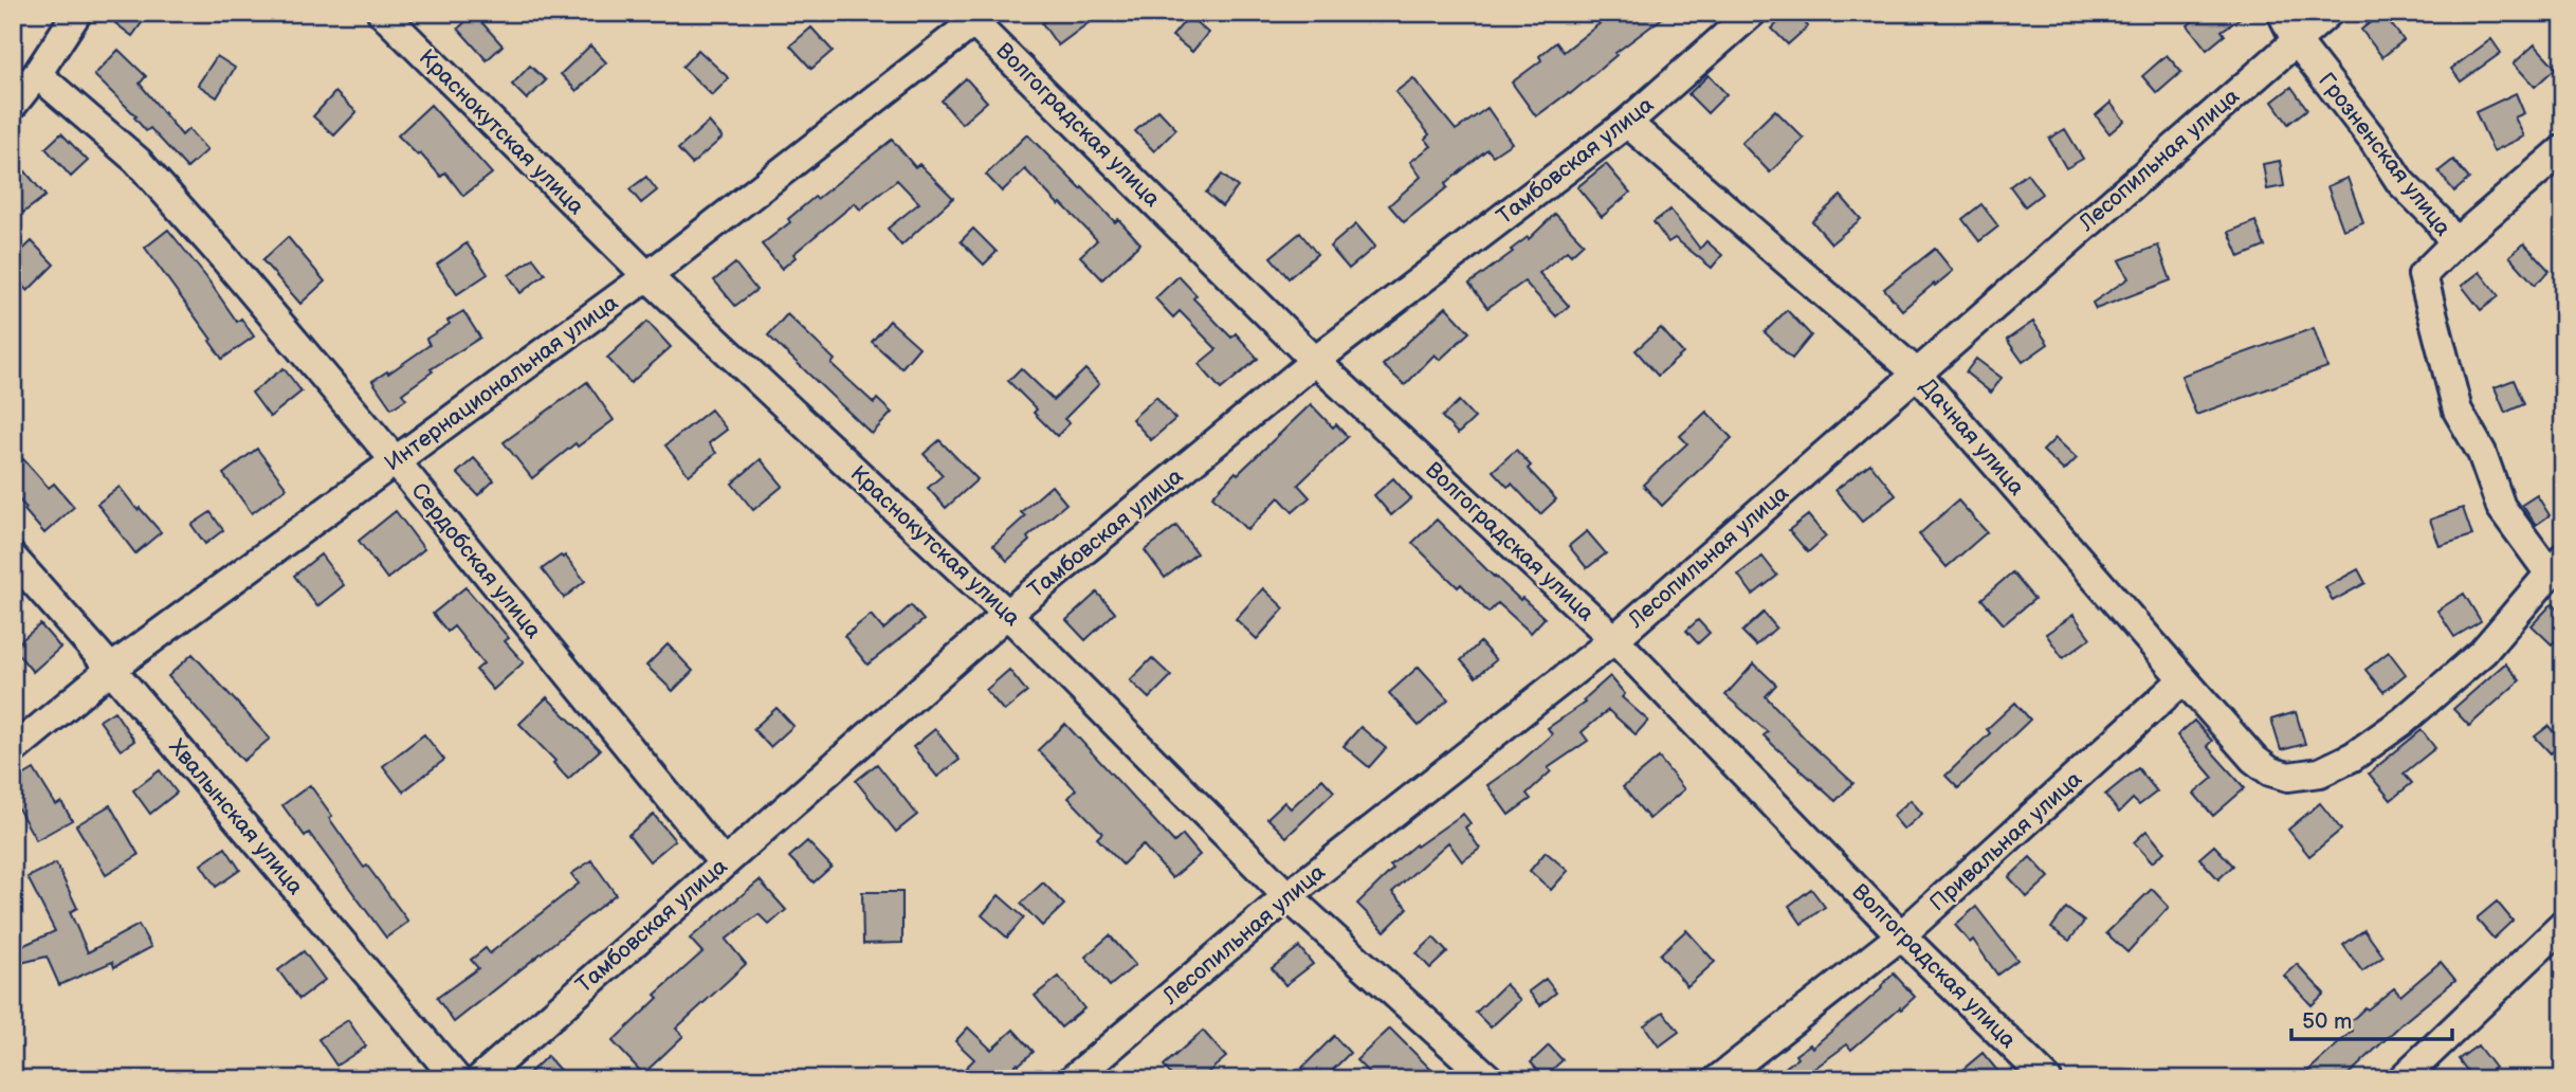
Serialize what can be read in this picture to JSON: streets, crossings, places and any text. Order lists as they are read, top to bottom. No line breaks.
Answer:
{"streets":{"street":["Волгоградская улица","Краснокутская улица","Грозненская улица","Лесопильная улица","Тамбовская улица","Интернациональная улица","Дачная улица","Сердобская улица","Хвалынская улица","Привальная улица"]},"crossings":[["Волгоградская улица","Лесопильная улица"],["Волгоградская улица","Тамбовская улица"],["Волгоградская улица","Интернациональная улица"],["Волгоградская улица","Привальная улица"],["Краснокутская улица","Лесопильная улица"],["Краснокутская улица","Тамбовская улица"],["Краснокутская улица","Интернациональная улица"],["Грозненская улица","Лесопильная улица"],["Грозненская улица","Дачная улица"],["Лесопильная улица","Дачная улица"],["Тамбовская улица","Дачная улица"],["Тамбовская улица","Сердобская улица"],["Интернациональная улица","Сердобская улица"],["Интернациональная улица","Хвалынская улица"],["Дачная улица","Привальная улица"]],"scale_bar":"50 m"}
